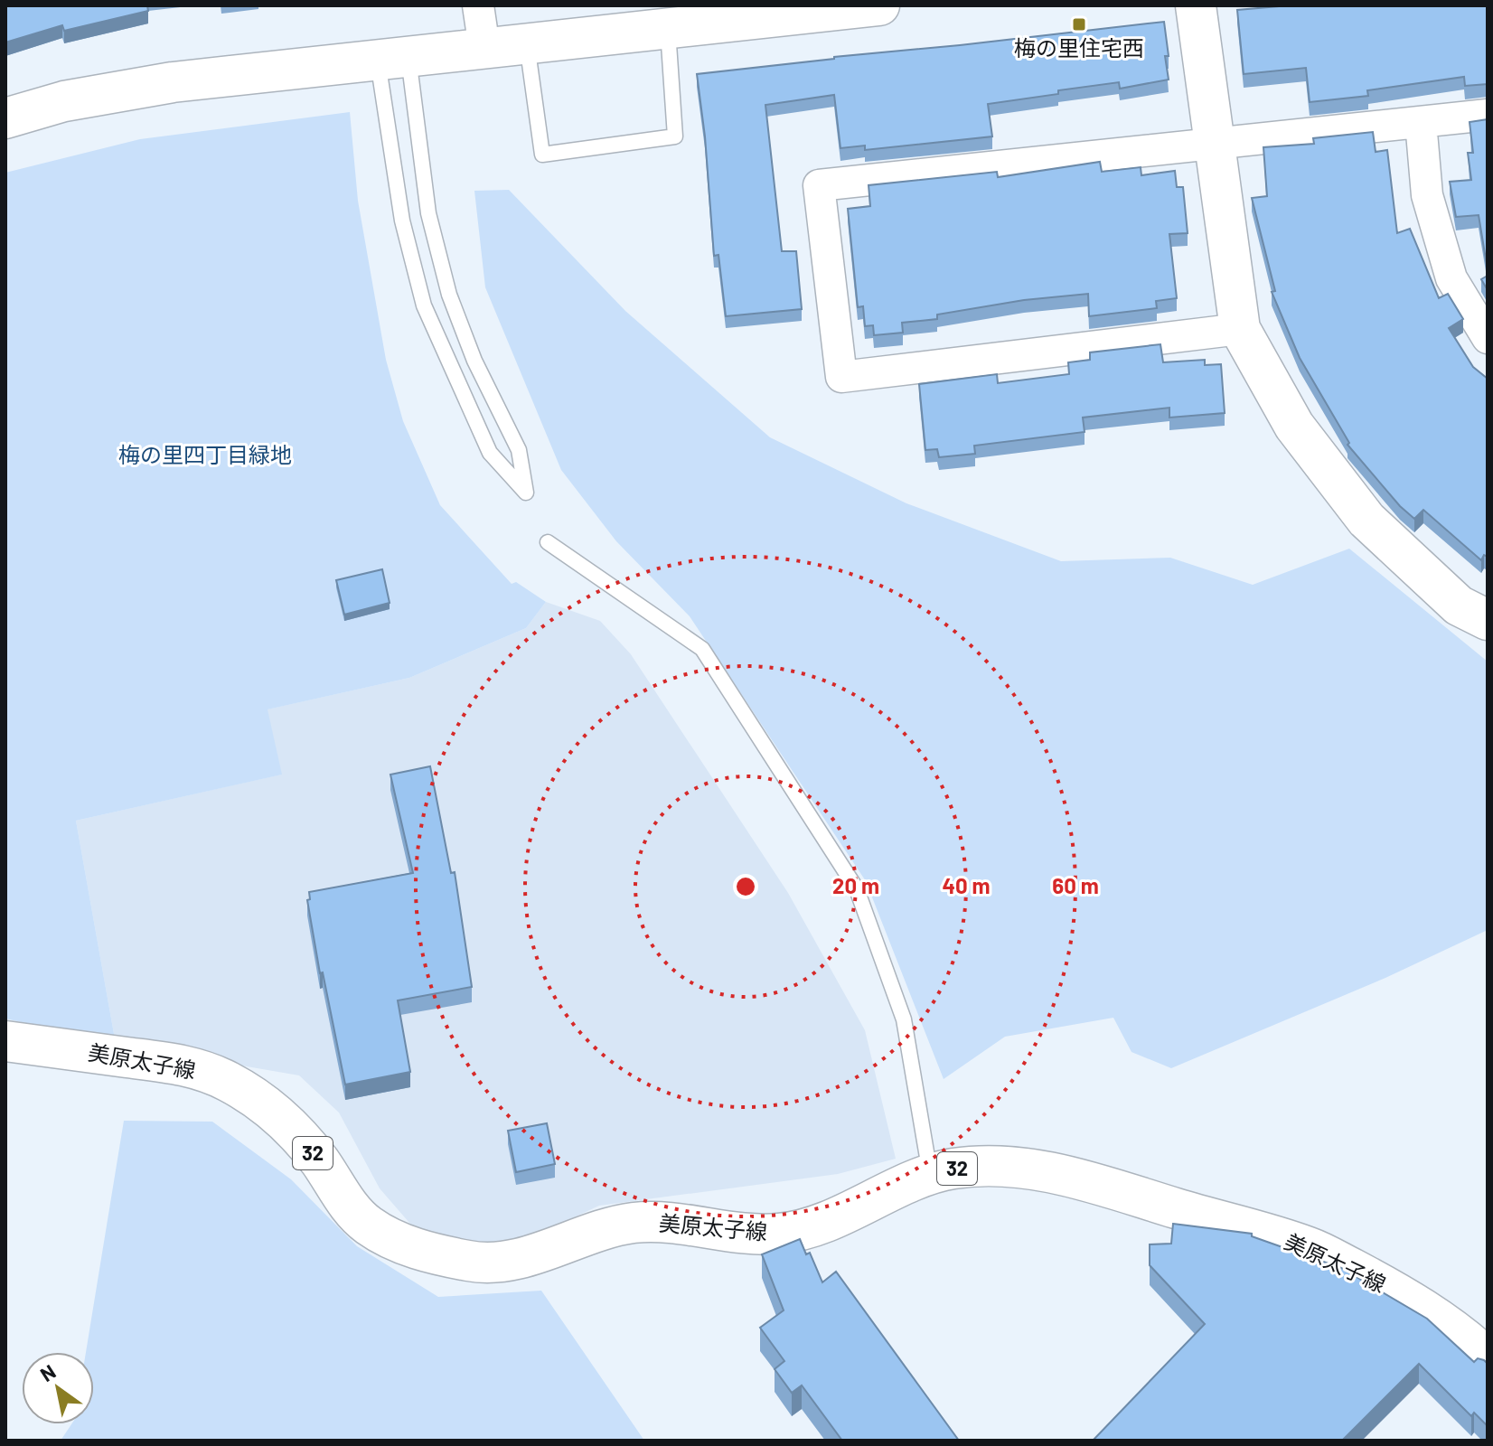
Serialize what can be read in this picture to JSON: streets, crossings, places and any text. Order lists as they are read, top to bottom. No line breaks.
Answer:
{"streets":{"main road":["美原太子線","32"]},"parks":["梅の里四丁目緑地"],"places":{"transit":["梅の里住宅西"]},"north":"top left","rings":["20 m","40 m","60 m"]}
